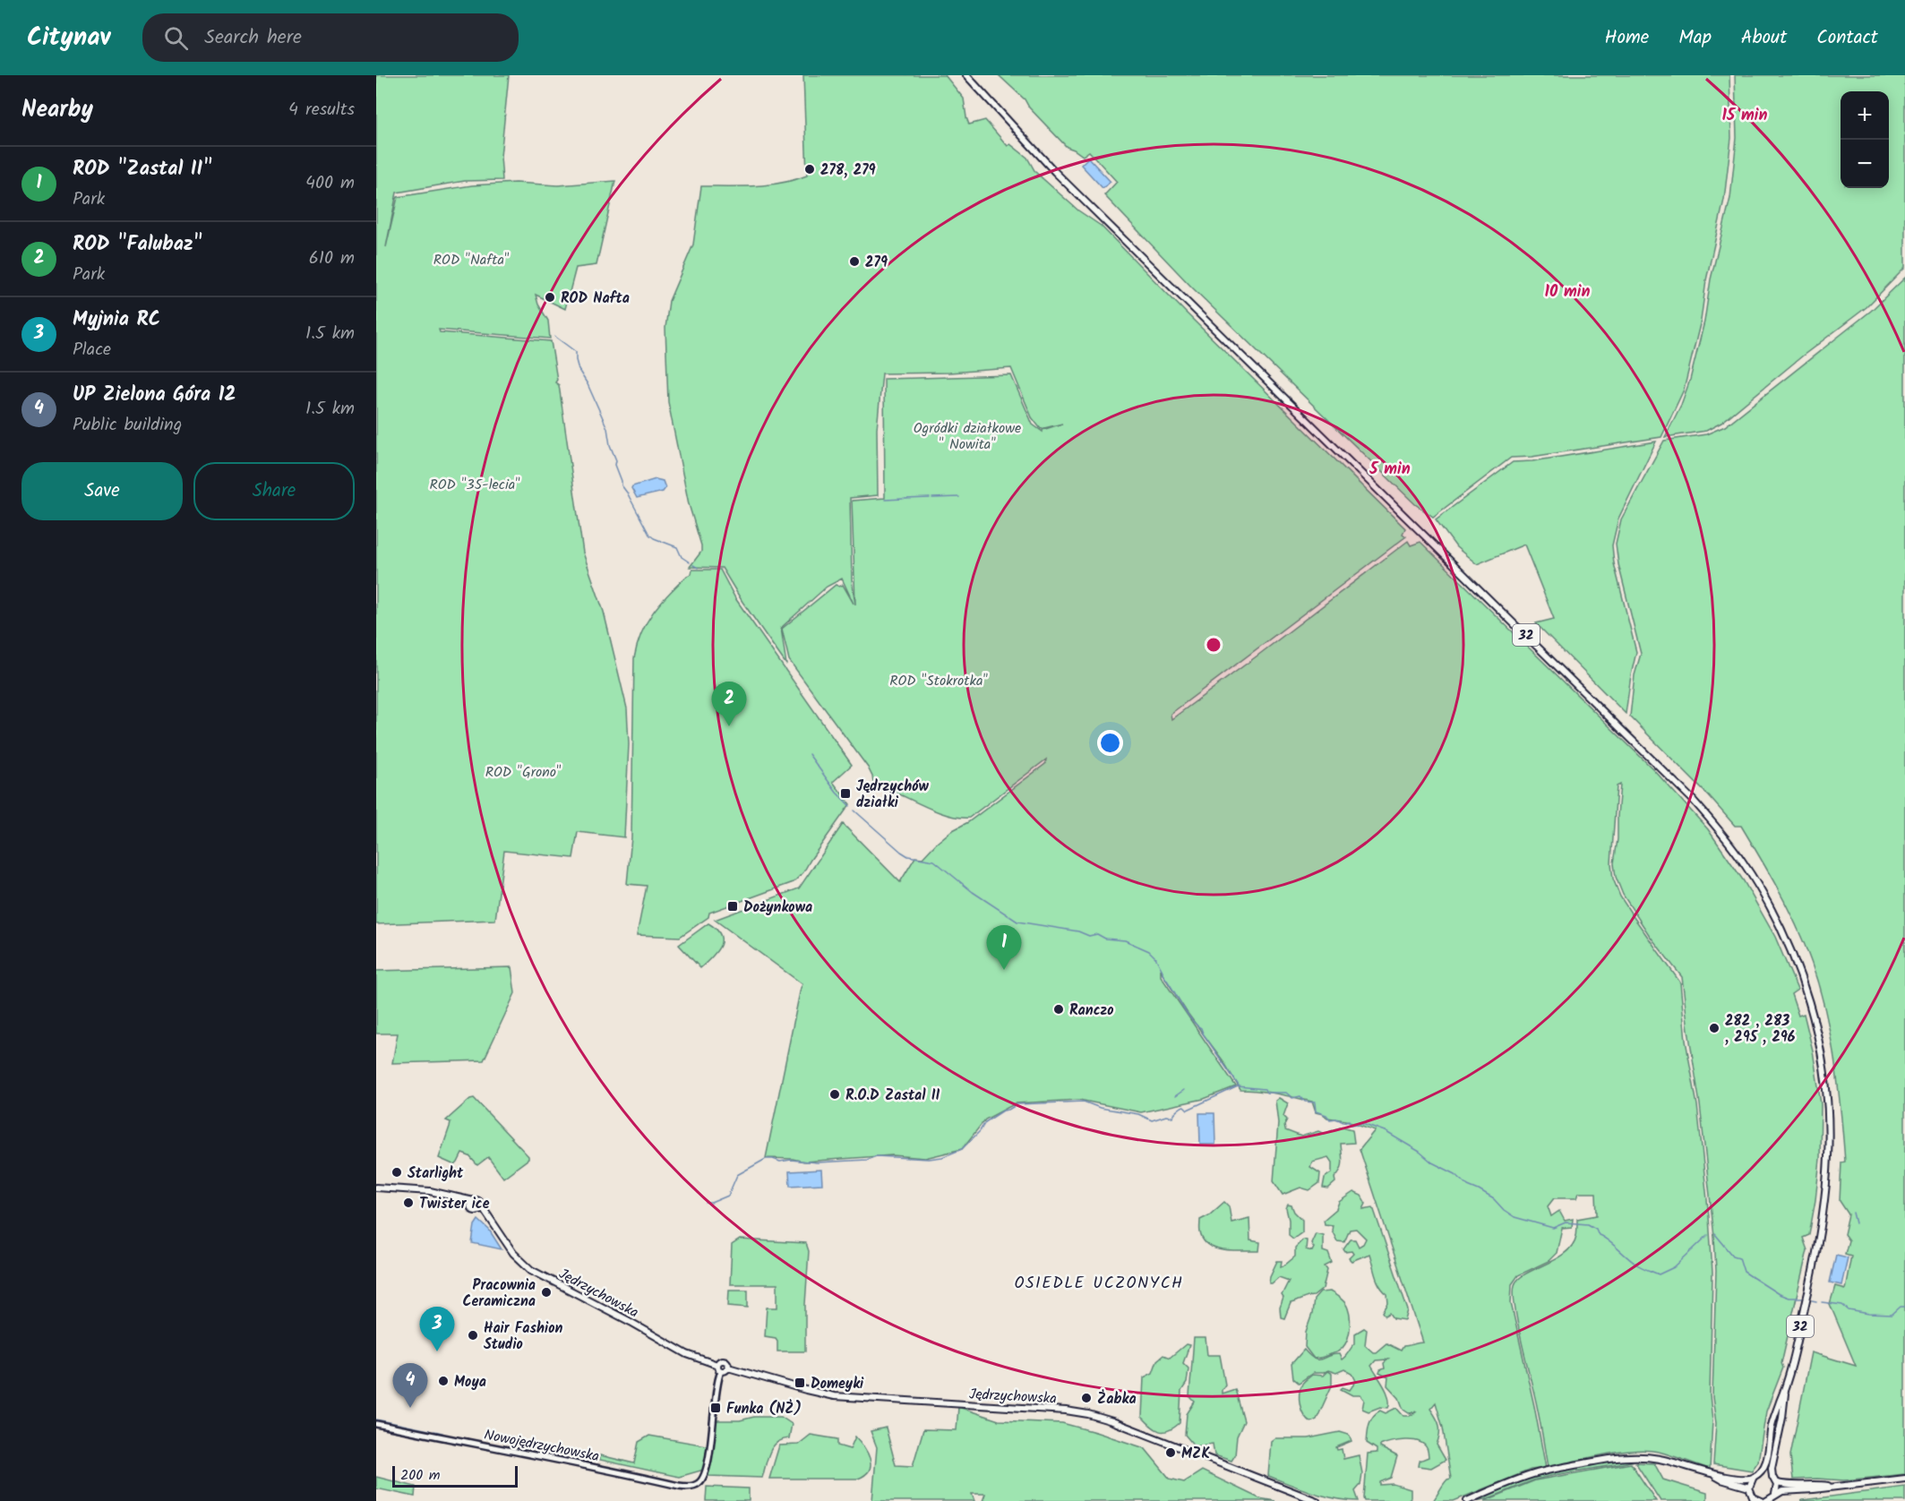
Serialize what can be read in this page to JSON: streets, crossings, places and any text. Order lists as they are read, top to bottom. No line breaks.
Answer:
{"streets":{"main road":["32","Jędrzychowska"],"street":["Nowojędrzychowska"]},"crossings":[["Jędrzychowska","Nowojędrzychowska"]],"districts":["OSIEDLE UCZONYCH"],"parks":["ROD \"Nafta\"","Ogródki działkowe \" Nowita\"","ROD \"35-lecia\"","ROD \"Stokrotka\"","ROD \"Grono\""],"places":{"other":["278, 279","279","ROD Nafta","Ranczo","282 , 283 , 295 , 296","R.O.D Zastal II","Starlight","Twister ice","Pracownia Ceramiczna","Hair Fashion Studio","Moya","Żabka","MZK"],"transit":["Jędrzychów działki","Dożynkowa","Domeyki","Funka (NŻ)"]},"scale_bar":"200 m","page":{"header":"Citynav","search":"Search here","nav":["Home","Map","About","Contact"],"heading":["Nearby","4 results"],"map_buttons":["+","−"],"list":[{"mark":"1","name":"ROD \"Zastal II\"","note":"Park","value":"400 m"},{"mark":"2","name":"ROD \"Falubaz\"","note":"Park","value":"610 m"},{"mark":"3","name":"Myjnia RC","note":"Place","value":"1.5 km"},{"mark":"4","name":"UP Zielona Góra 12","note":"Public building","value":"1.5 km"}],"buttons":["Save","Share"],"pins":["2","1","3","4"],"scale":"200 m"},"rings":["15 min","10 min","5 min"]}
